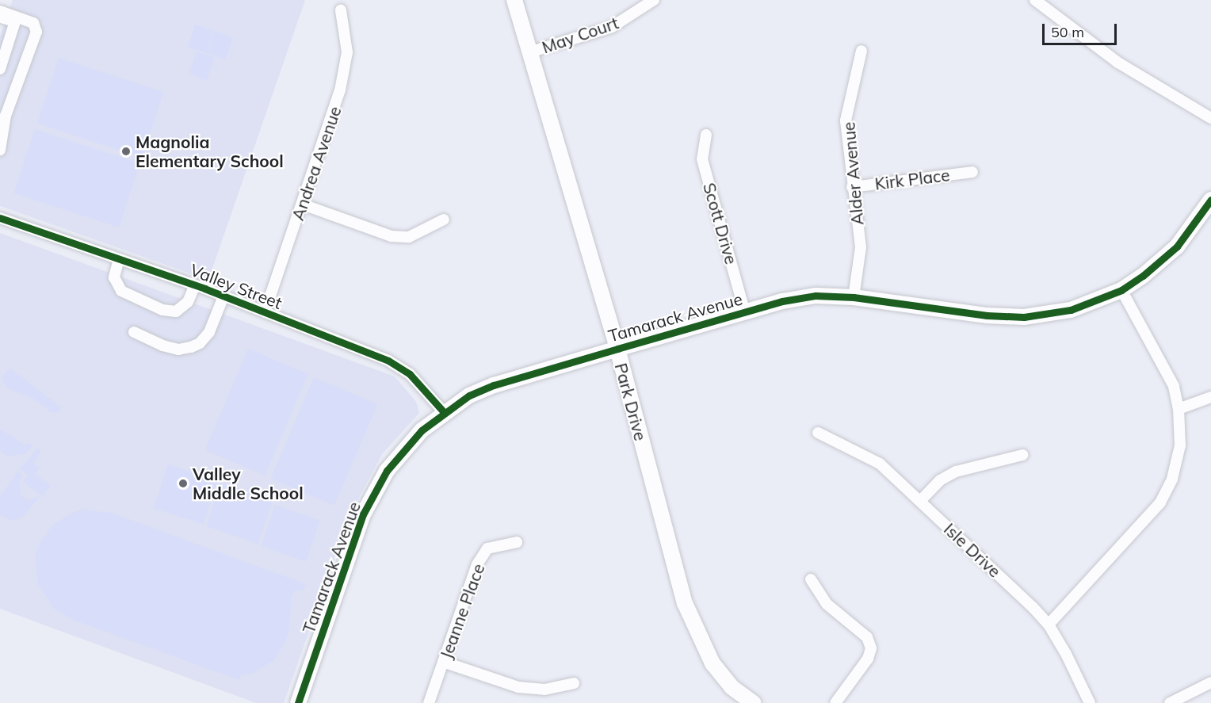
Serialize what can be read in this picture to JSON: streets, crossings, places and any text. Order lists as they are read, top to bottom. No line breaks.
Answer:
{"streets":{"main road":["Tamarack Avenue","Park Drive"],"street":["May Court","Andrea Avenue","Alder Avenue","Kirk Place","Scott Drive","Valley Street","Isle Drive","Jeanne Place"]},"crossings":[["May Court","Park Drive"],["Andrea Avenue","Valley Street"],["Alder Avenue","Kirk Place"],["Alder Avenue","Tamarack Avenue"],["Scott Drive","Tamarack Avenue"],["Valley Street","Tamarack Avenue"],["Tamarack Avenue","Park Drive"]],"places":["Magnolia Elementary School","Valley Middle School"],"scale_bar":"50 m"}
